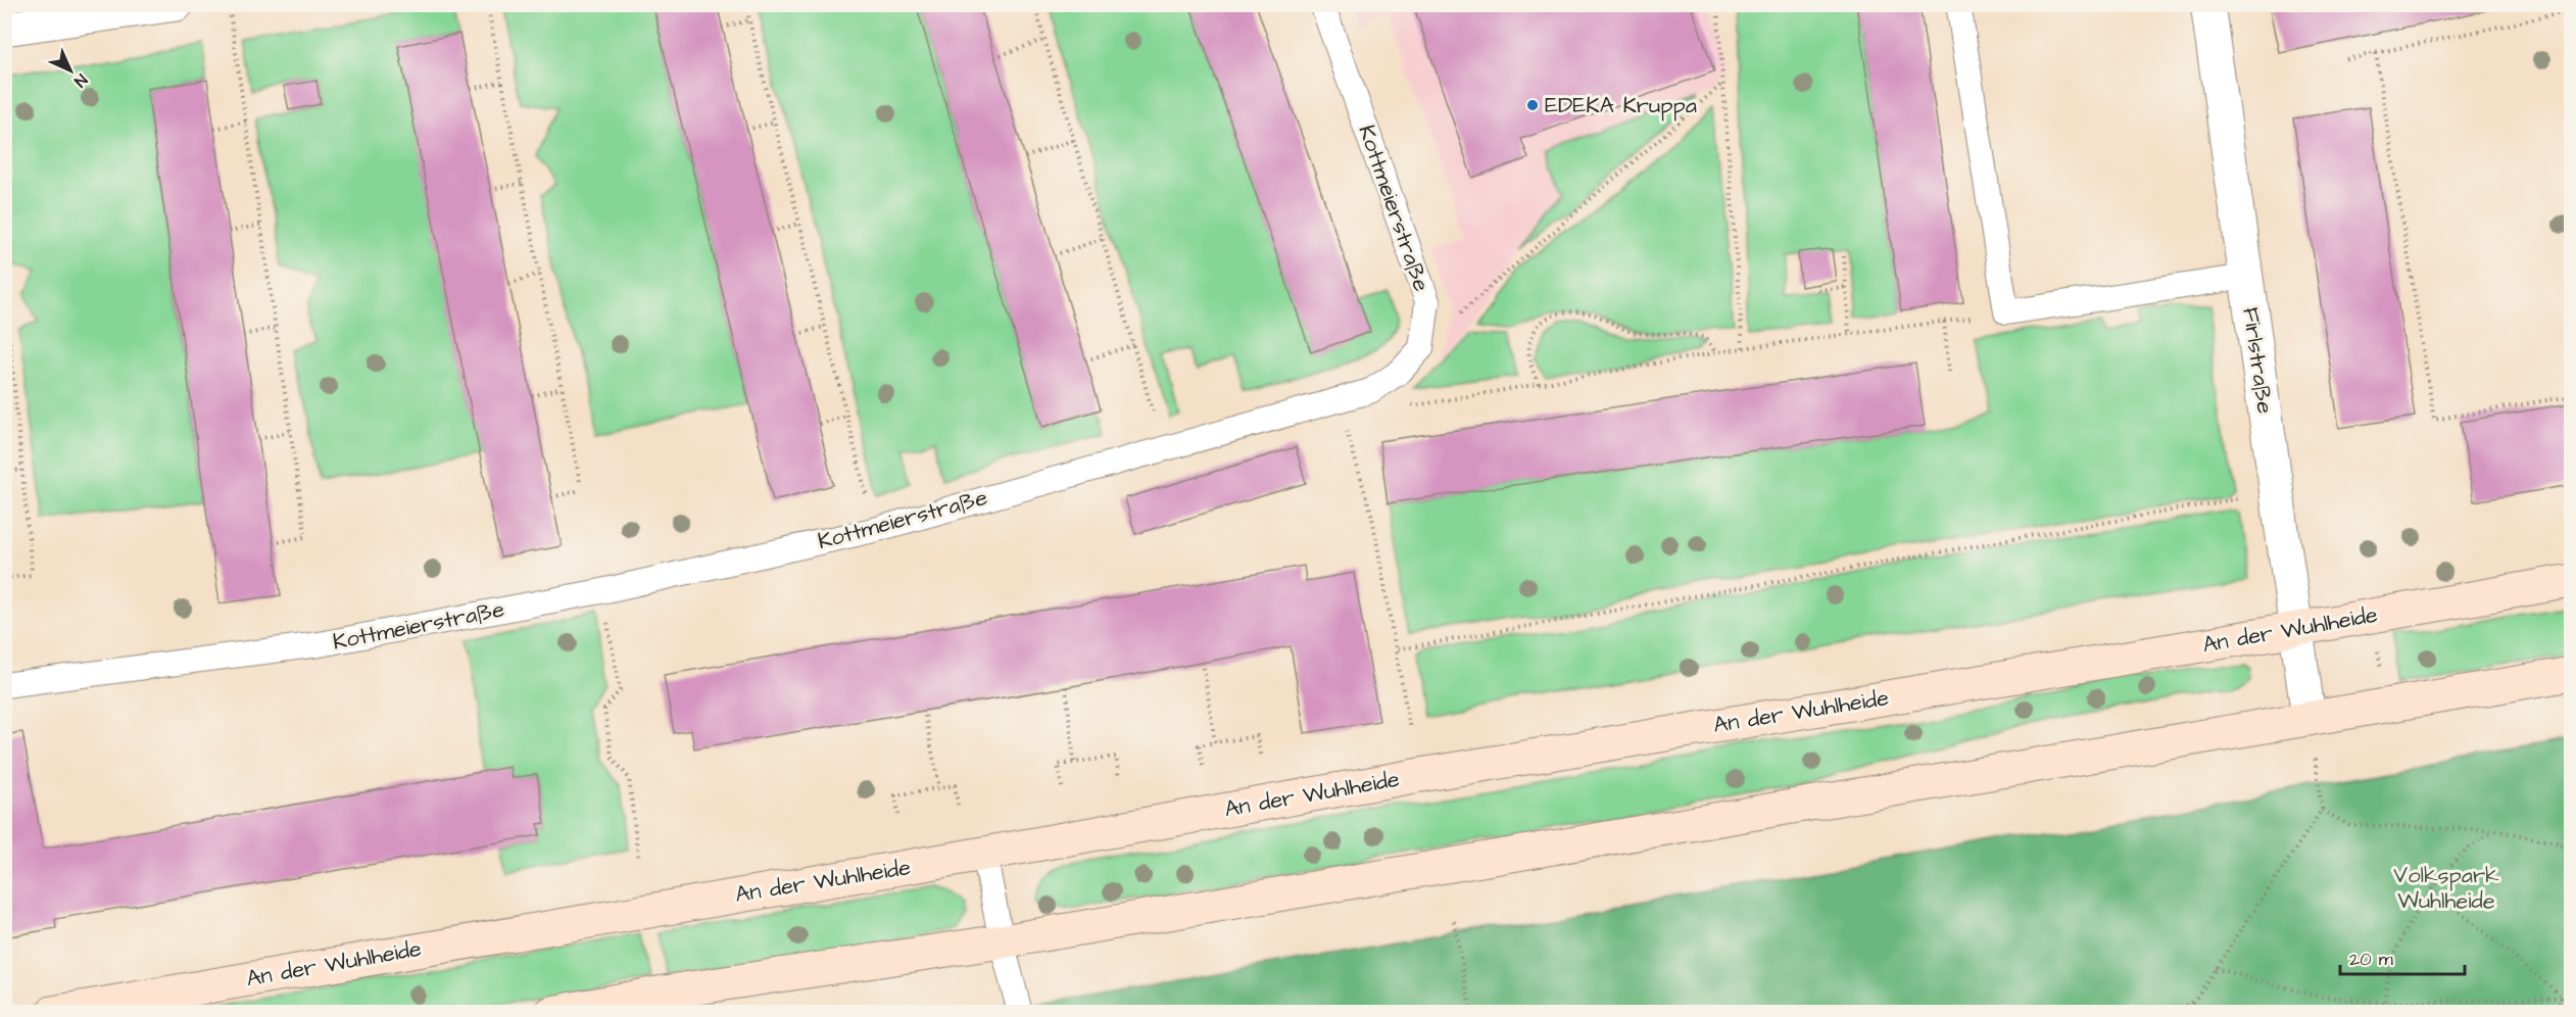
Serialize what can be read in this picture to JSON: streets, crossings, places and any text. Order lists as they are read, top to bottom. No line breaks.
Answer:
{"streets":{"main road":["An der Wuhlheide"],"street":["Firlstraße"],"lane":["Kottmeierstraße"]},"crossings":[["Firlstraße","An der Wuhlheide"]],"parks":["Volkspark Wuhlheide"],"places":["EDEKA Kruppa"],"scale_bar":"20 m","north":"bottom right"}
